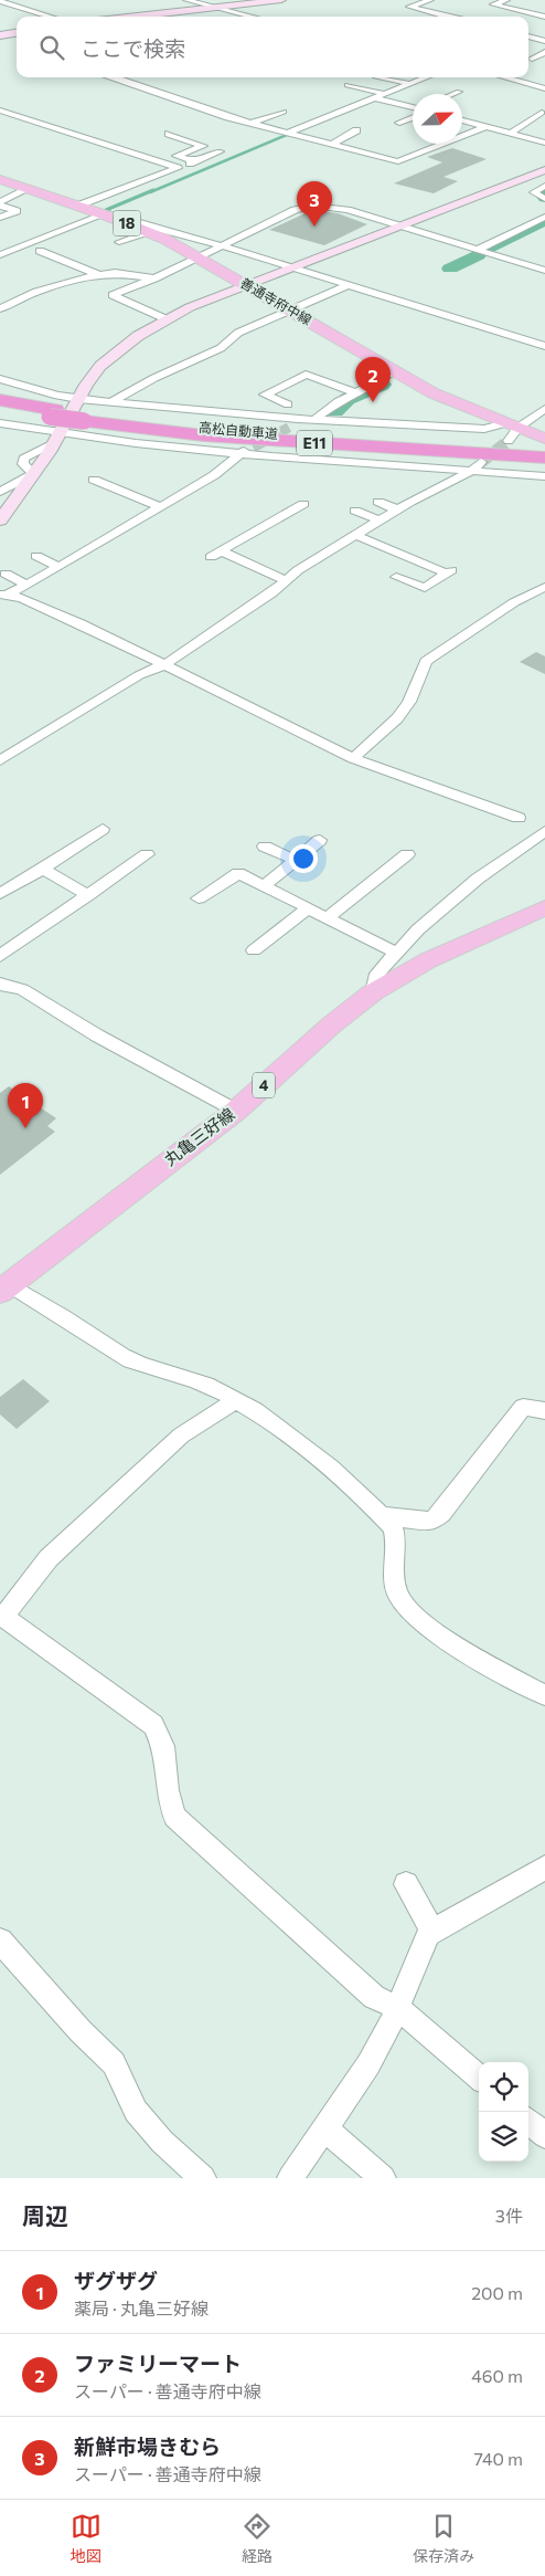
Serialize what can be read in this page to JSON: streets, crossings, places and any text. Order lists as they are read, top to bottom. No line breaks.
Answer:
{"streets":{"highway":["高松自動車道","E11"],"main road":["18","善通寺府中線","4","丸亀三好線"]},"north":"right","page":{"search":"ここで検索","pins":["3","2","1"],"heading":["周辺","3件"],"list":[{"mark":"1","name":"ザグザグ","note":"薬局 · 丸亀三好線","value":"200 m"},{"mark":"2","name":"ファミリーマート","note":"スーパー · 善通寺府中線","value":"460 m"},{"mark":"3","name":"新鮮市場きむら","note":"スーパー · 善通寺府中線","value":"740 m"}],"nav":["地図","経路","保存済み"]}}
